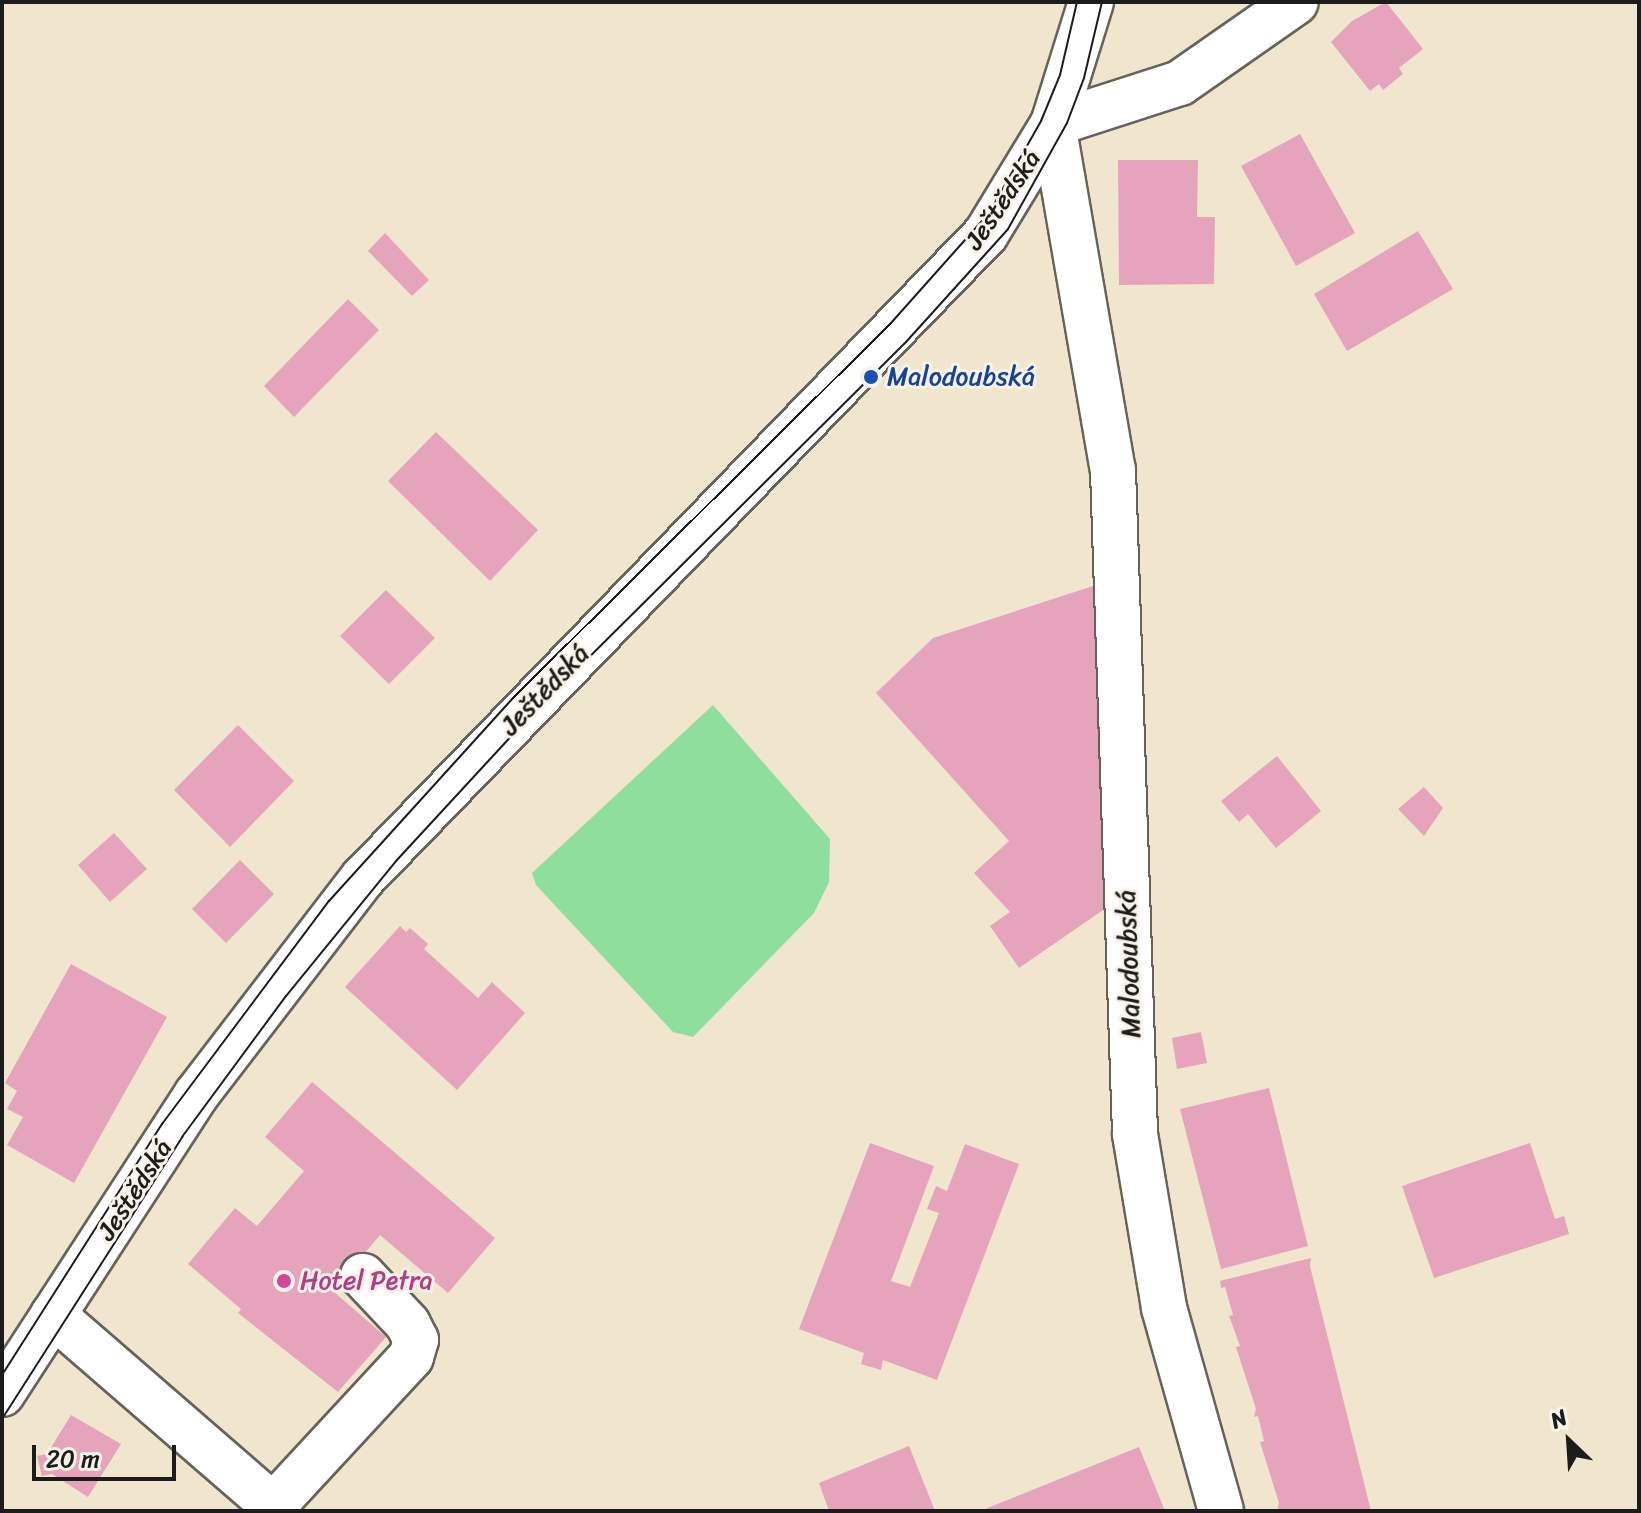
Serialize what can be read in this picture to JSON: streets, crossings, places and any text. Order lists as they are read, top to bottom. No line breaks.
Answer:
{"streets":{"street":["Ještědská","Malodoubská"]},"crossings":[["Ještědská","Malodoubská"]],"places":["Malodoubská","Hotel Petra"],"scale_bar":"20 m","north":"top left"}
